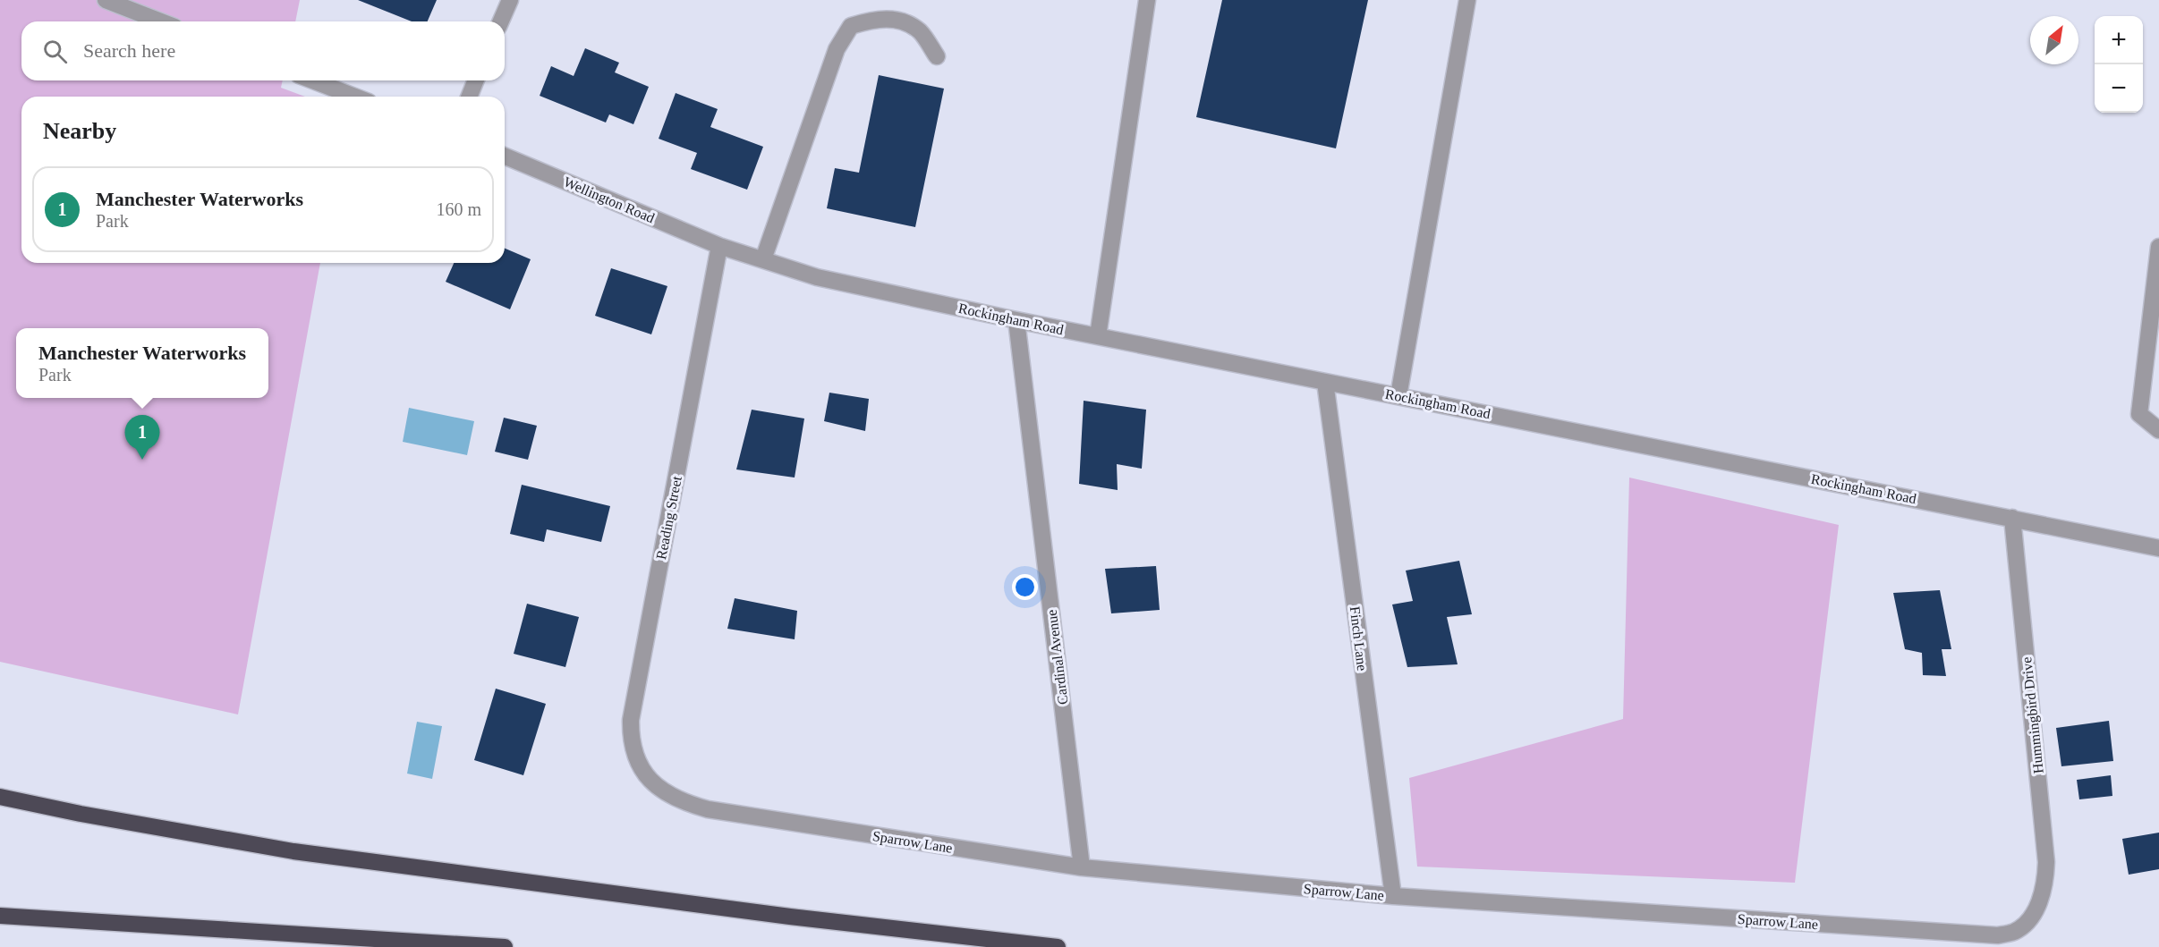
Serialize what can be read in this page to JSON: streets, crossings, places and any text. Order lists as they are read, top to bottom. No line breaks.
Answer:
{"streets":{"street":["Wellington Road","Rockingham Road","Reading Street","Finch Lane","Cardinal Avenue","Hummingbird Drive","Sparrow Lane"]},"crossings":[["Wellington Road","Rockingham Road"],["Wellington Road","Reading Street"],["Rockingham Road","Reading Street"],["Rockingham Road","Finch Lane"],["Rockingham Road","Cardinal Avenue"],["Rockingham Road","Hummingbird Drive"],["Reading Street","Sparrow Lane"],["Finch Lane","Sparrow Lane"],["Cardinal Avenue","Sparrow Lane"],["Hummingbird Drive","Sparrow Lane"]],"north":"top right","page":{"map_buttons":["+","−"],"search":"Search here","heading":"Nearby","list":[{"mark":"1","name":"Manchester Waterworks","note":"Park","value":"160 m"}],"popup":["Manchester Waterworks","Park"],"pins":"1"}}
